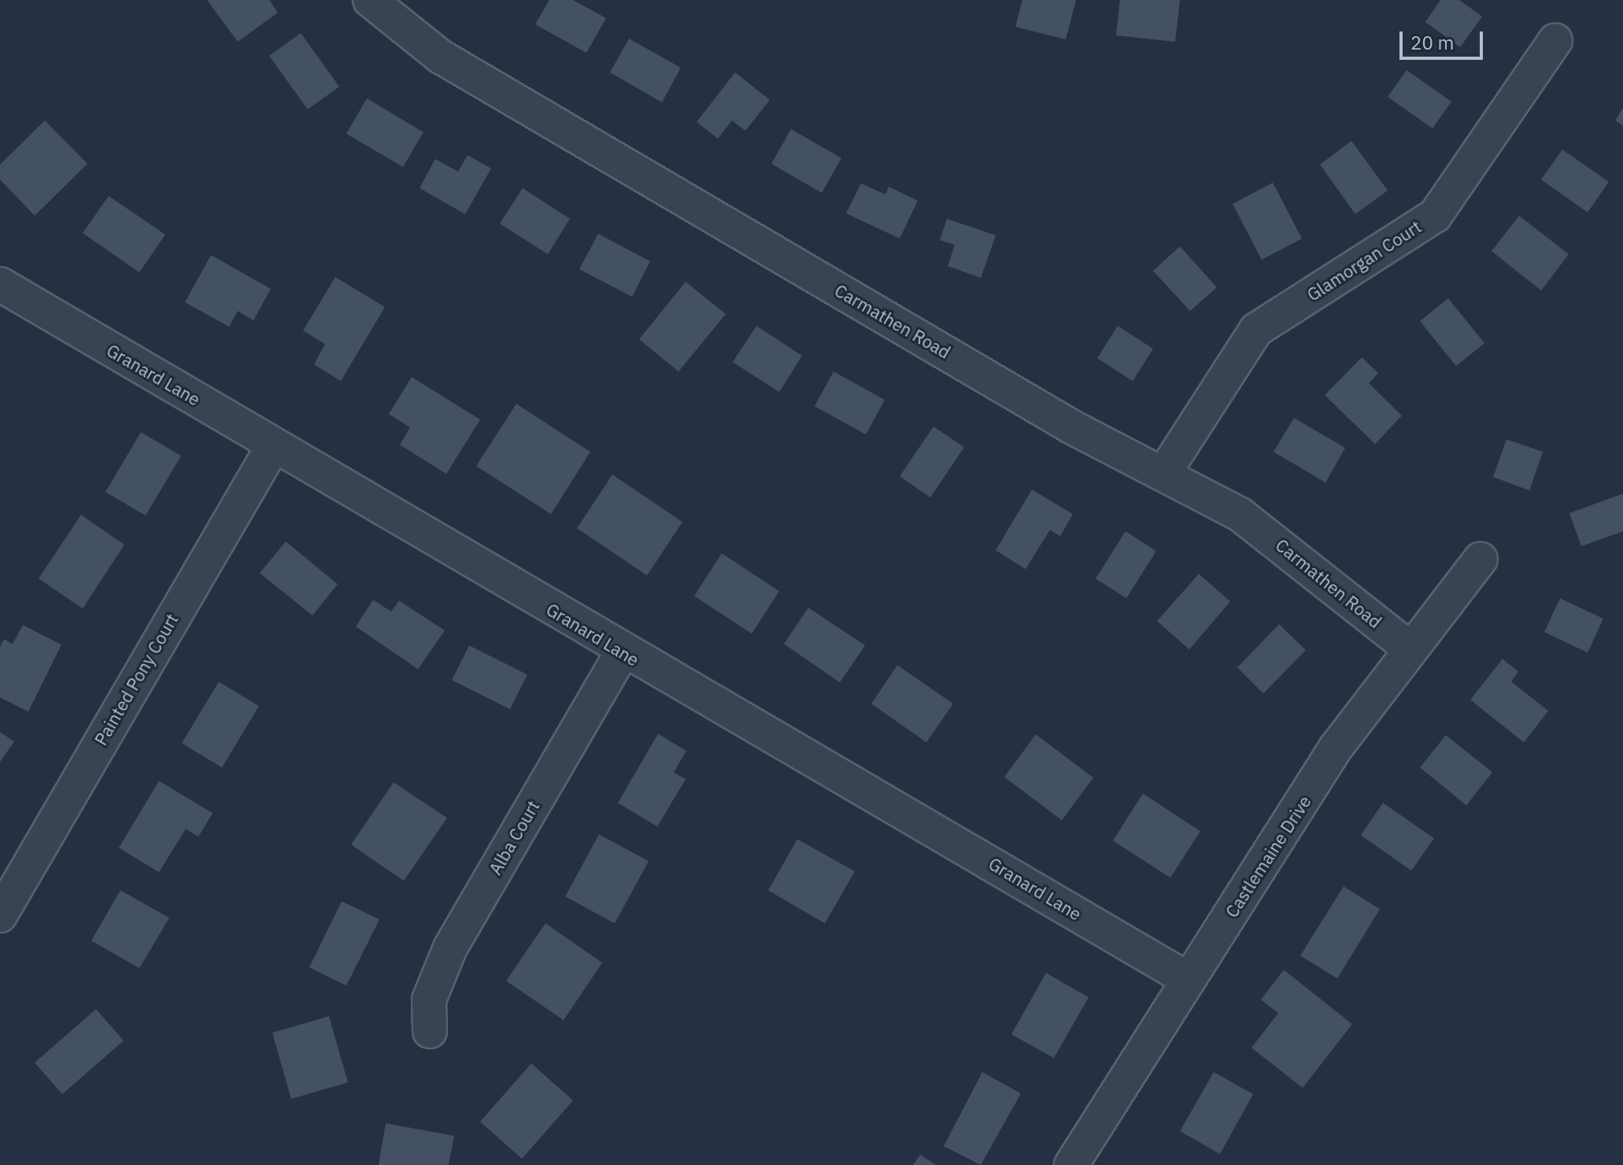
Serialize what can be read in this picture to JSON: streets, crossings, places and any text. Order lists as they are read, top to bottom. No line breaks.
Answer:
{"streets":{"street":["Glamorgan Court","Carmathen Road","Granard Lane","Painted Pony Court","Alba Court","Castlemaine Drive"]},"crossings":[["Glamorgan Court","Carmathen Road"],["Carmathen Road","Castlemaine Drive"],["Granard Lane","Painted Pony Court"],["Granard Lane","Alba Court"],["Granard Lane","Castlemaine Drive"]],"scale_bar":"20 m"}
